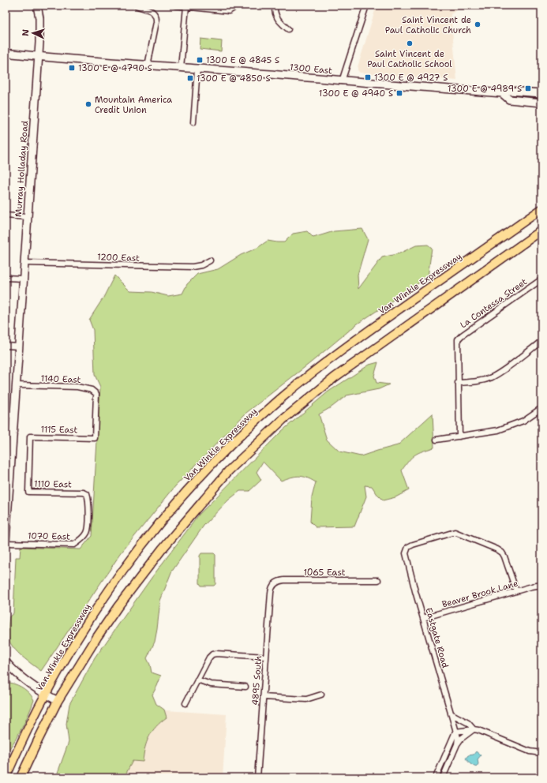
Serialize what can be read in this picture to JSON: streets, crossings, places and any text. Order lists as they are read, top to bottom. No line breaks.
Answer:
{"streets":{"main road":["1300 East","Murray Holladay Road","Van Winkle Expressway"],"street":["1200 East","La Contessa Street","1140 East","1115 East","1110 East","1070 East","1065 East","Beaver Brook Lane","Eastgate Road","4895 South"]},"crossings":[["1300 East","Murray Holladay Road"],["Murray Holladay Road","1200 East"],["Murray Holladay Road","1140 East"],["Murray Holladay Road","1070 East"],["1140 East","1115 East"],["1115 East","1110 East"],["1110 East","1070 East"],["1065 East","4895 South"],["Beaver Brook Lane","Eastgate Road"]],"places":{"other":["Saint Vincent de Paul Catholic Church","Saint Vincent de Paul Catholic School","Mountain America Credit Union"],"transit":["1300 E @ 4845 S","1300 E @ 4790 S","1300 E @ 4927 S","1300 E @ 4850 S","1300 E @ 4989 S","1300 E @ 4940 S"]},"north":"left"}
